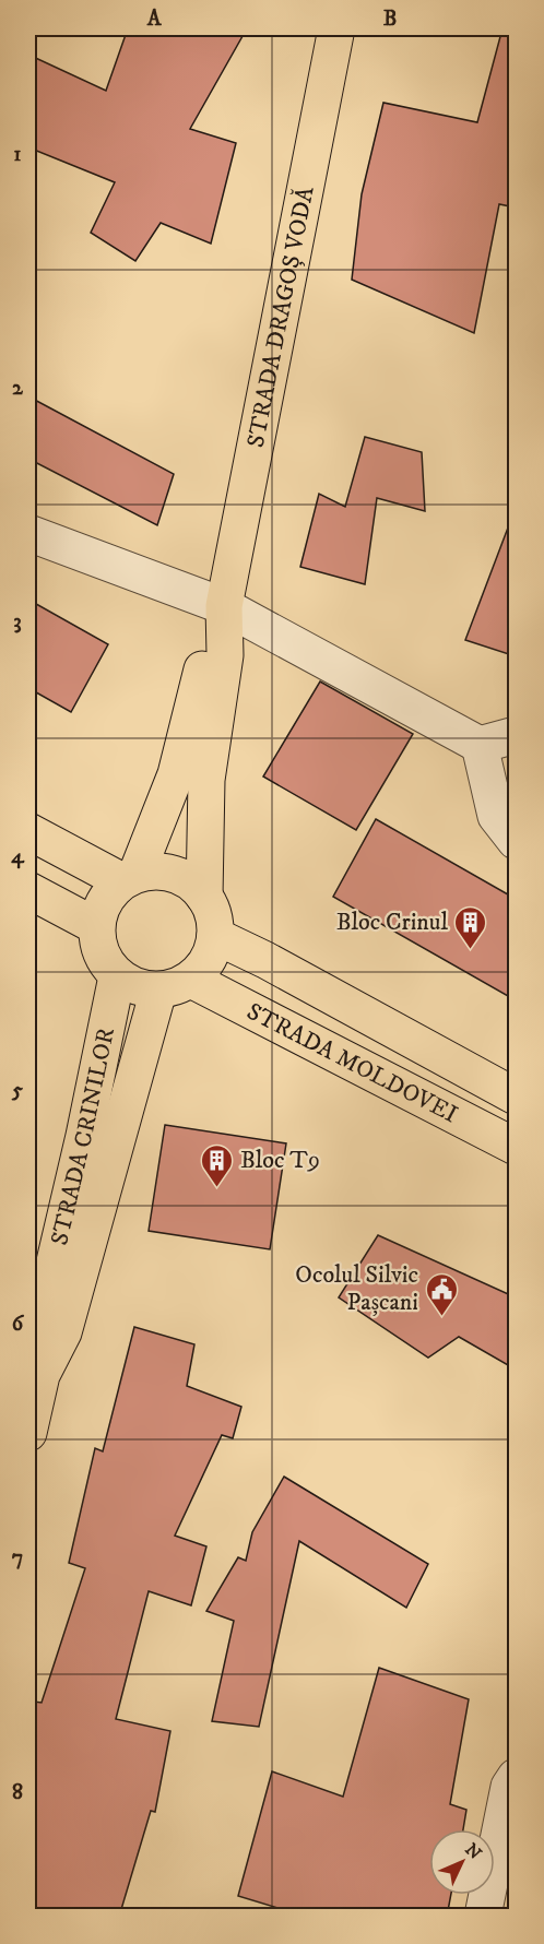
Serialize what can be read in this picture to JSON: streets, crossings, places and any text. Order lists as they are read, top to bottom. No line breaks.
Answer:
{"streets":{"main road":["STRADA DRAGOȘ VODĂ","STRADA MOLDOVEI","STRADA CRINILOR"]},"crossings":[["STRADA DRAGOȘ VODĂ","STRADA MOLDOVEI"],["STRADA DRAGOȘ VODĂ","STRADA CRINILOR"],["STRADA MOLDOVEI","STRADA CRINILOR"]],"places":{"building":["Bloc Crinul","Bloc T9"],"public building":["Ocolul Silvic Pașcani"]},"north":"top right","grid":{"columns":["A","B"],"rows":["1","2","3","4","5","6","7","8"]}}
